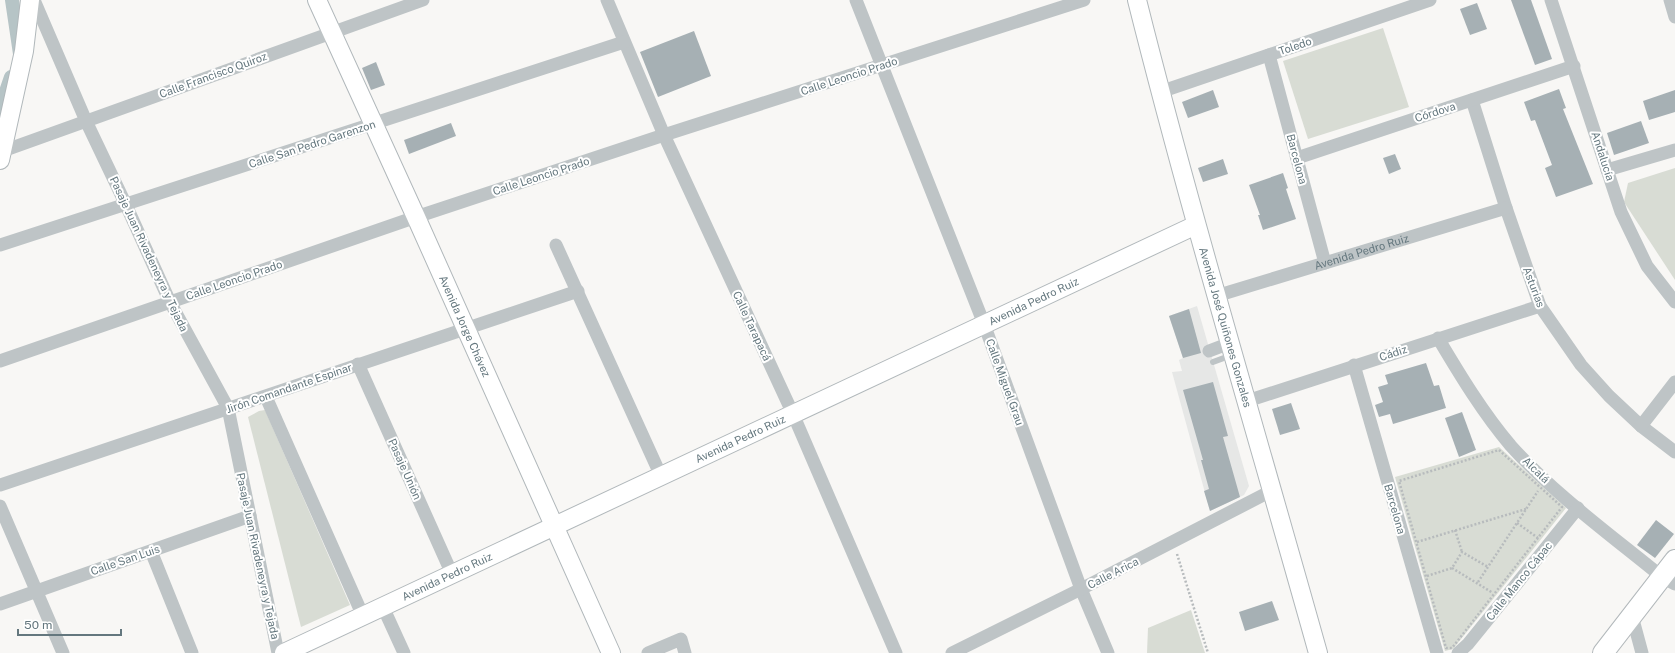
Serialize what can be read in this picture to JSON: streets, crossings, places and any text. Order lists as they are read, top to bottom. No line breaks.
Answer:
{"streets":{"street":["Toledo","Calle Francisco Quiroz","Calle Leoncio Prado","Córdova","Calle San Pedro Garenzon","Andalucía","Barcelona","Avenida Pedro Ruiz","Pasaje Juan Rivadeneyra y Tejada","Asturias","Avenida Jorge Chávez","Calle Tarapacá","Avenida José Quiñones Gonzales","Cádiz","Calle Miguel Grau","Jirón Comandante Espinar","Pasaje Unión","Alcalá","Calle San Luis","Calle Arica","Calle Manco Cápac"]},"crossings":[["Toledo","Barcelona"],["Toledo","Avenida José Quiñones Gonzales"],["Calle Francisco Quiroz","Pasaje Juan Rivadeneyra y Tejada"],["Calle Francisco Quiroz","Avenida Jorge Chávez"],["Calle Leoncio Prado","Pasaje Juan Rivadeneyra y Tejada"],["Calle Leoncio Prado","Avenida Jorge Chávez"],["Calle Leoncio Prado","Calle Tarapacá"],["Calle Leoncio Prado","Calle Miguel Grau"],["Córdova","Andalucía"],["Córdova","Barcelona"],["Córdova","Asturias"],["Calle San Pedro Garenzon","Pasaje Juan Rivadeneyra y Tejada"],["Calle San Pedro Garenzon","Avenida Jorge Chávez"],["Calle San Pedro Garenzon","Calle Tarapacá"],["Barcelona","Avenida Pedro Ruiz"],["Barcelona","Cádiz"],["Avenida Pedro Ruiz","Asturias"],["Avenida Pedro Ruiz","Avenida Jorge Chávez"],["Avenida Pedro Ruiz","Calle Tarapacá"],["Avenida Pedro Ruiz","Avenida José Quiñones Gonzales"],["Avenida Pedro Ruiz","Calle Miguel Grau"],["Avenida Pedro Ruiz","Pasaje Unión"],["Pasaje Juan Rivadeneyra y Tejada","Jirón Comandante Espinar"],["Pasaje Juan Rivadeneyra y Tejada","Calle San Luis"],["Asturias","Cádiz"],["Avenida Jorge Chávez","Jirón Comandante Espinar"],["Avenida José Quiñones Gonzales","Cádiz"],["Avenida José Quiñones Gonzales","Calle Arica"],["Cádiz","Alcalá"],["Calle Miguel Grau","Calle Arica"],["Jirón Comandante Espinar","Pasaje Unión"],["Alcalá","Calle Manco Cápac"]],"scale_bar":"50 m"}
